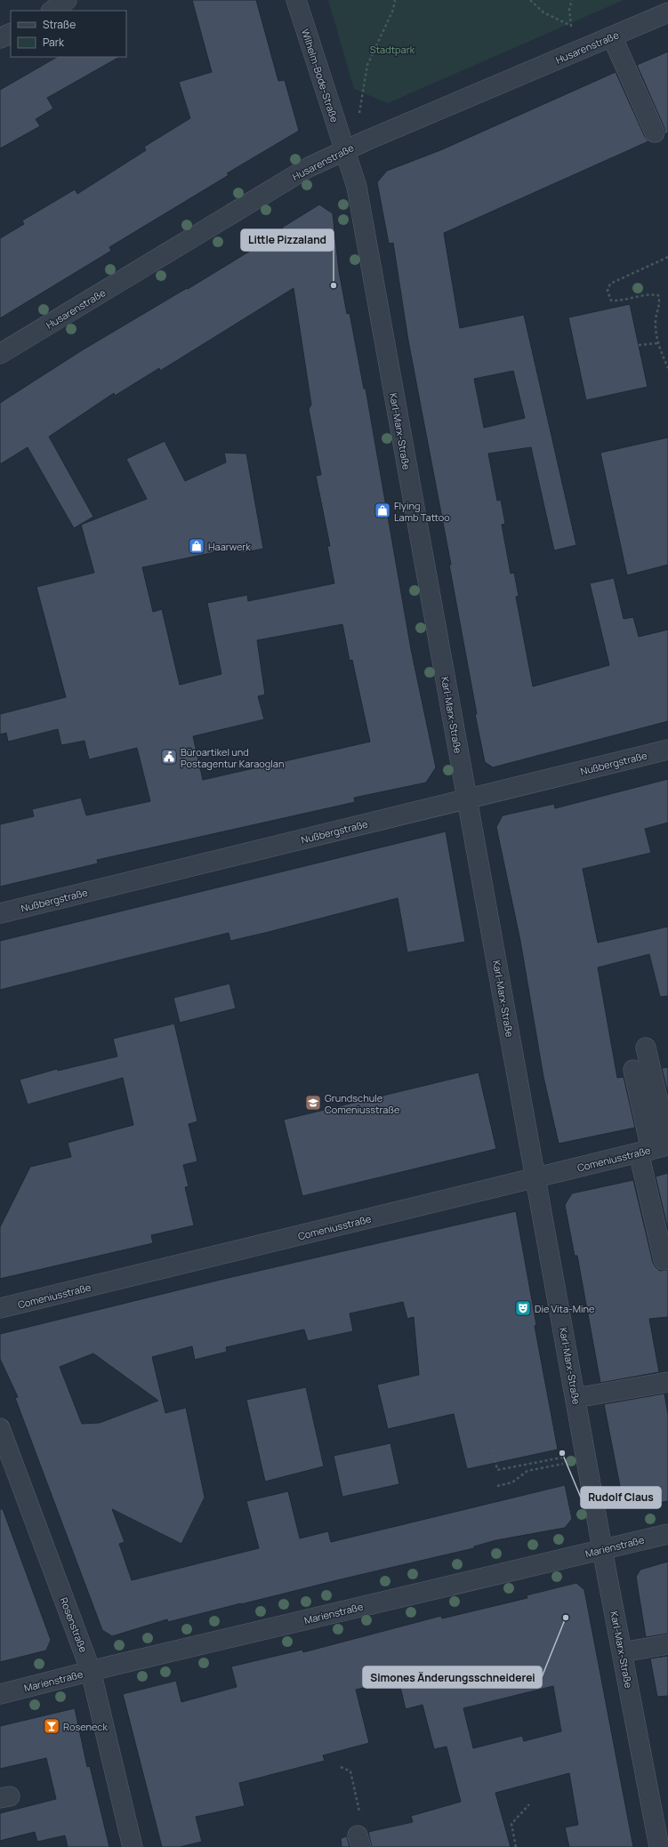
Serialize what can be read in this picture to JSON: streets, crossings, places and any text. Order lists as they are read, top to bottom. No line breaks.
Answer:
{"streets":{"street":["Husarenstraße","Wilhelm-Bode-Straße","Karl-Marx-Straße","Nußbergstraße","Comeniusstraße","Marienstraße","Rosenstraße"]},"crossings":[["Husarenstraße","Wilhelm-Bode-Straße"],["Husarenstraße","Karl-Marx-Straße"],["Wilhelm-Bode-Straße","Karl-Marx-Straße"],["Karl-Marx-Straße","Nußbergstraße"],["Karl-Marx-Straße","Comeniusstraße"],["Karl-Marx-Straße","Marienstraße"],["Marienstraße","Rosenstraße"]],"parks":["Stadtpark"],"places":{"other":["Little Pizzaland","Rudolf Claus","Simones Änderungsschneiderei"],"shop":["Flying Lamb Tattoo","Haarwerk"],"public building":["Büroartikel und Postagentur Karaoglan"],"school or university":["Grundschule Comeniusstraße"],"theatre":["Die Vita-Mine"],"bar":["Roseneck"]},"legend":["Straße","Park"]}
